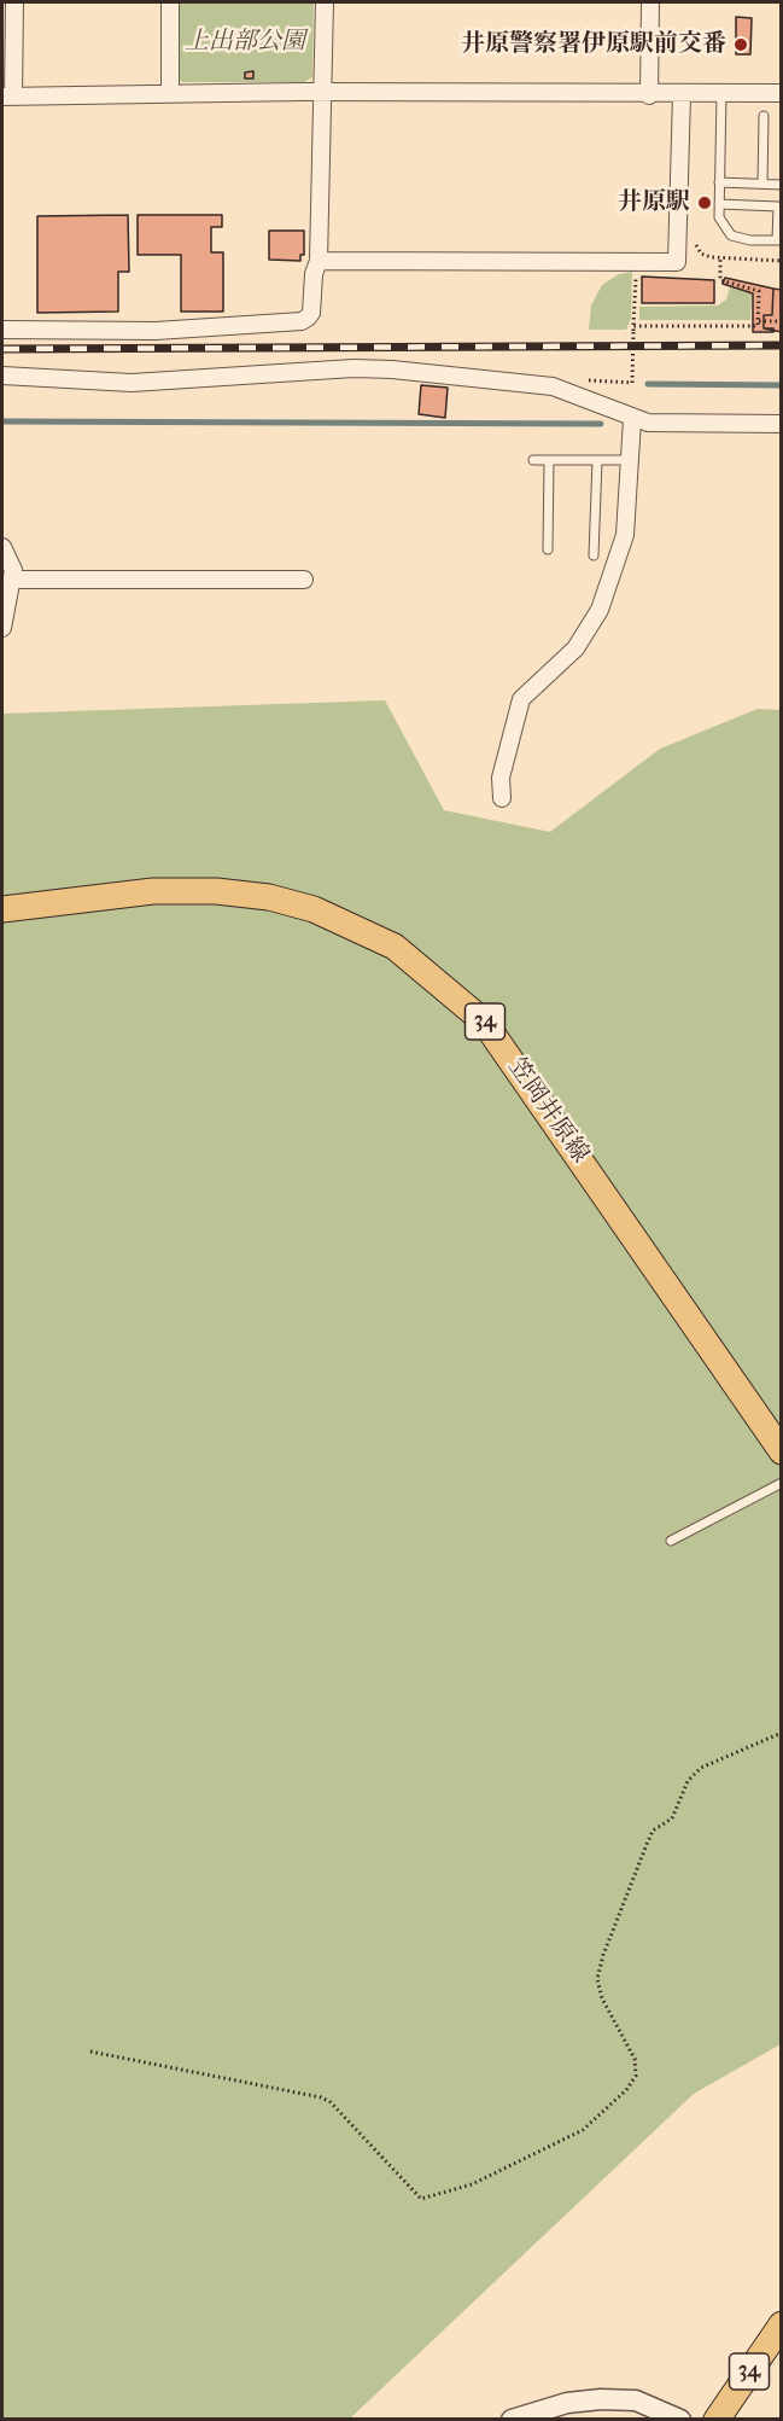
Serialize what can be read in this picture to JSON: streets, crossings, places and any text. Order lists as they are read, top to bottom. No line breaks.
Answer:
{"streets":{"main road":["34","笠岡井原線"]},"parks":["上出部公園"],"places":["井原警察署伊原駅前交番","井原駅"]}
